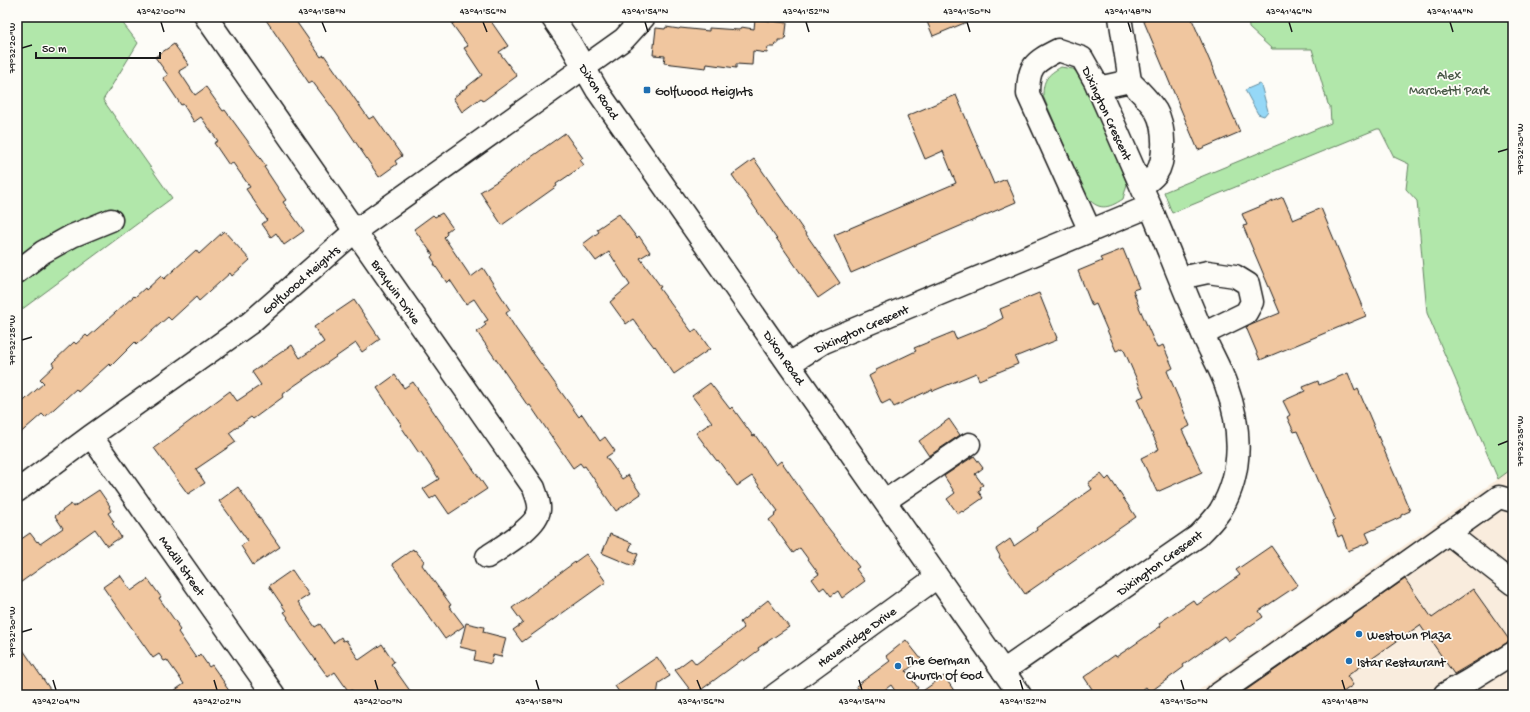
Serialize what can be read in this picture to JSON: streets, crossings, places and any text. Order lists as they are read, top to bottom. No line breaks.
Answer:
{"streets":{"street":["Dixon Road","Dixington Crescent","Golfwood Heights","Braywin Drive","Madill Street","Havenridge Drive"]},"crossings":[["Dixon Road","Dixington Crescent"],["Dixon Road","Golfwood Heights"],["Dixon Road","Havenridge Drive"],["Golfwood Heights","Braywin Drive"],["Golfwood Heights","Madill Street"]],"parks":["Alex Marchetti Park"],"places":{"transit":["Golfwood Heights"],"other":["Westown Plaza","Istar Restaurant","The German Church Of God"]},"scale_bar":"50 m","coordinates":["43°42'00\"N","43°41'58\"N","43°41'56\"N","43°41'54\"N","43°41'52\"N","43°41'50\"N","43°41'48\"N","43°41'46\"N","43°41'44\"N","79°32'20\"W","79°32'30\"W","79°32'25\"W","79°32'35\"W","43°42'04\"N","43°42'02\"N"]}
